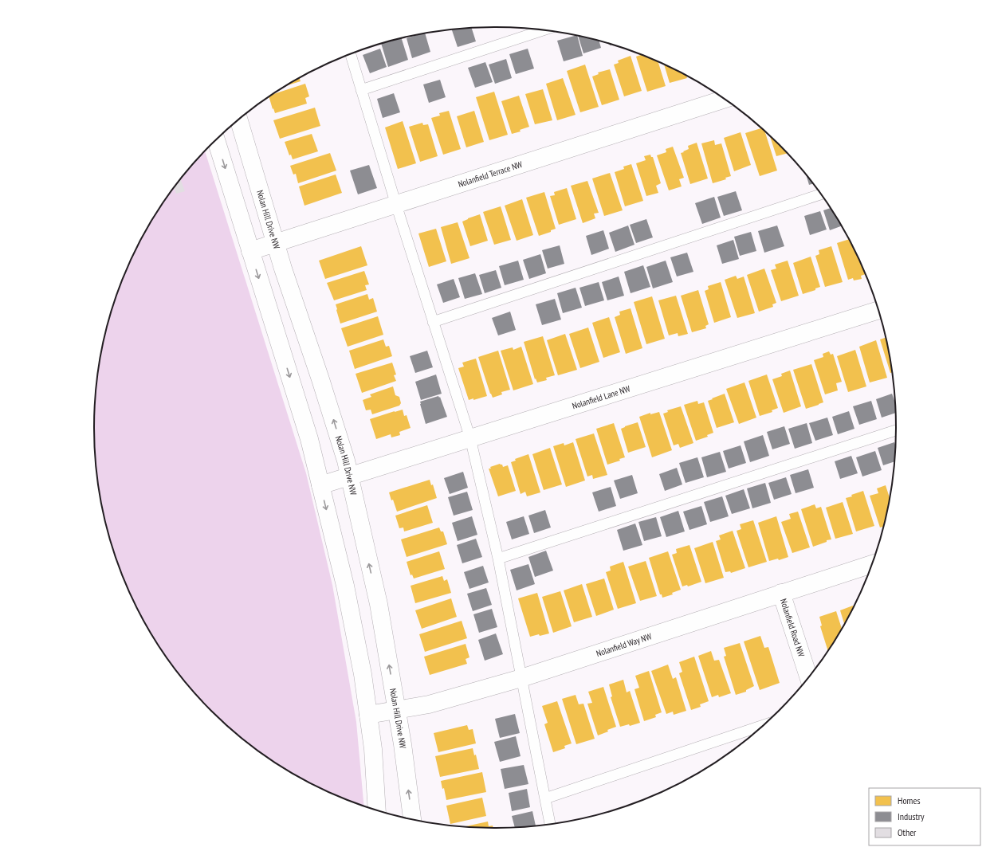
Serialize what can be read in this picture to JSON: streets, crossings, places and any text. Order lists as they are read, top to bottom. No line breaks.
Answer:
{"streets":{"street":["Nolanfield Terrace NW","Nolan Hill Drive NW","Nolanfield Lane NW","Nolanfield Road NW","Nolanfield Way NW"]},"crossings":[["Nolanfield Terrace NW","Nolan Hill Drive NW"],["Nolan Hill Drive NW","Nolanfield Lane NW"],["Nolan Hill Drive NW","Nolanfield Way NW"],["Nolanfield Road NW","Nolanfield Way NW"]],"legend":["Homes","Industry","Other"]}
